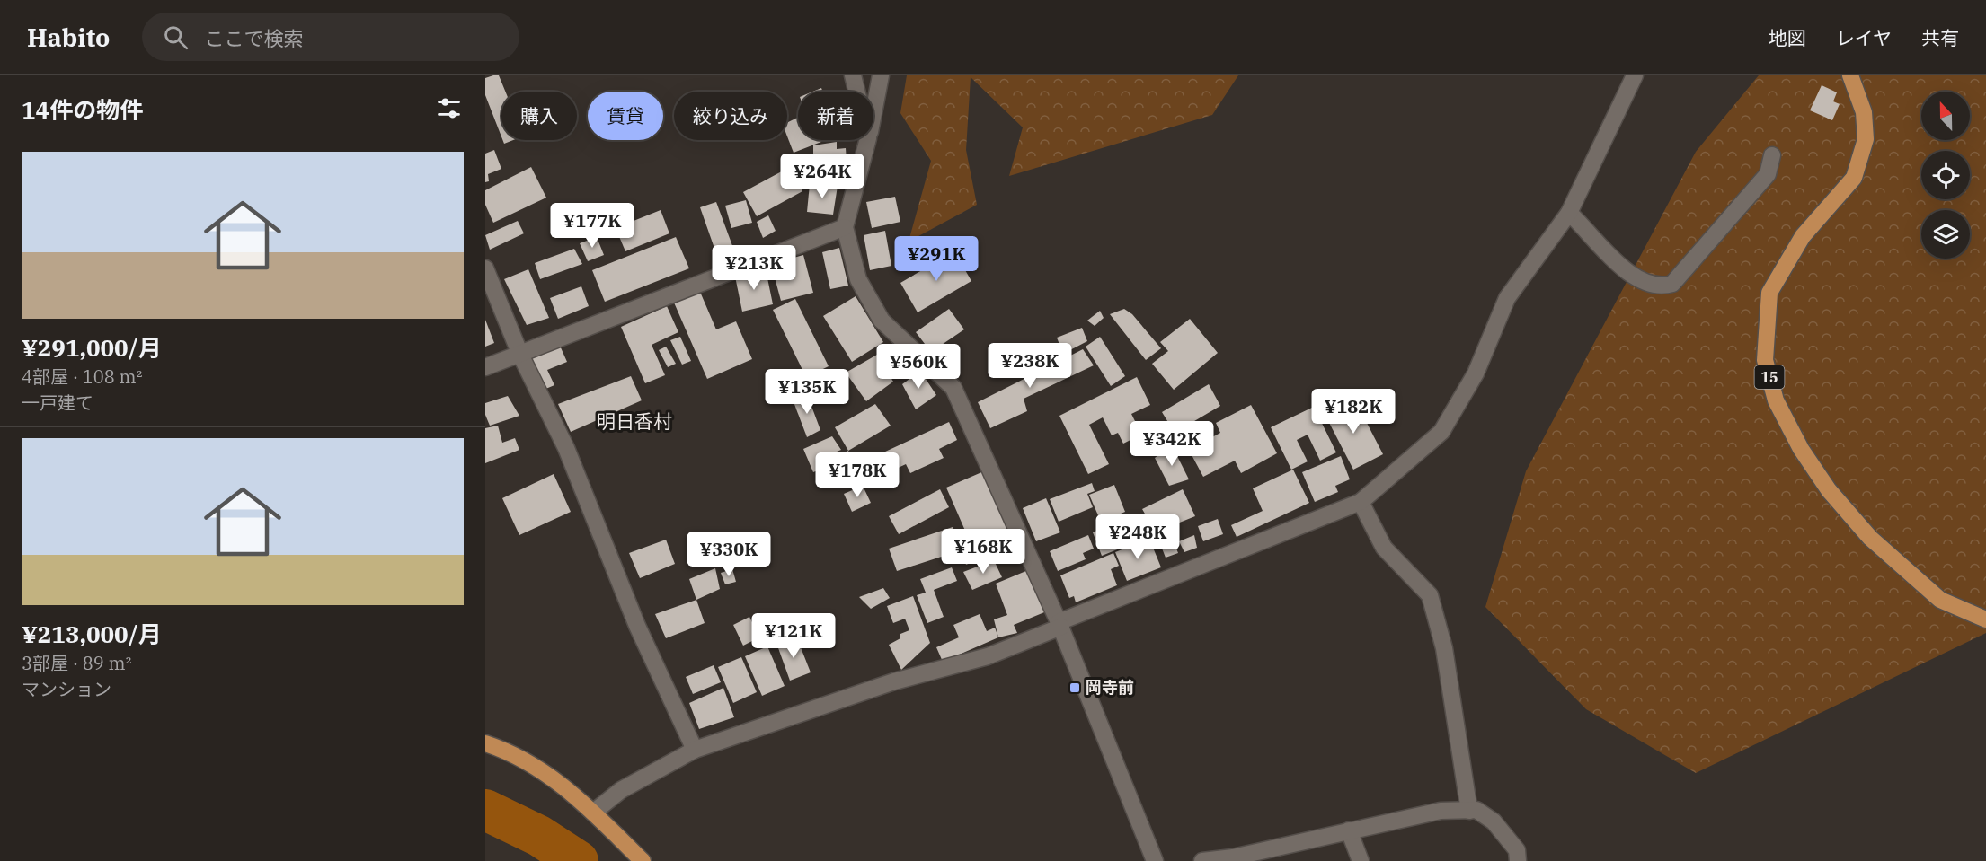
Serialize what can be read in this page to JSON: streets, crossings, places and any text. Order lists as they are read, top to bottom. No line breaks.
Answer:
{"streets":{"main road":["15"]},"districts":["明日香村"],"places":{"transit":["岡寺前"]},"north":"top","page":{"header":"Habito","search":"ここで検索","nav":["地図","レイヤ","共有"],"heading":"14件の物件","chip":["購入","賃貸","絞り込み","新着"],"list":[{"name":"¥291,000/月","note":"4部屋 · 108 m² · 一戸建て"},{"name":"¥213,000/月","note":"3部屋 · 89 m² · マンション"}],"price":["¥264K","¥177K","¥291K","¥213K","¥238K","¥560K","¥135K","¥182K","¥342K","¥178K","¥248K","¥168K","¥330K","¥121K"]}}
